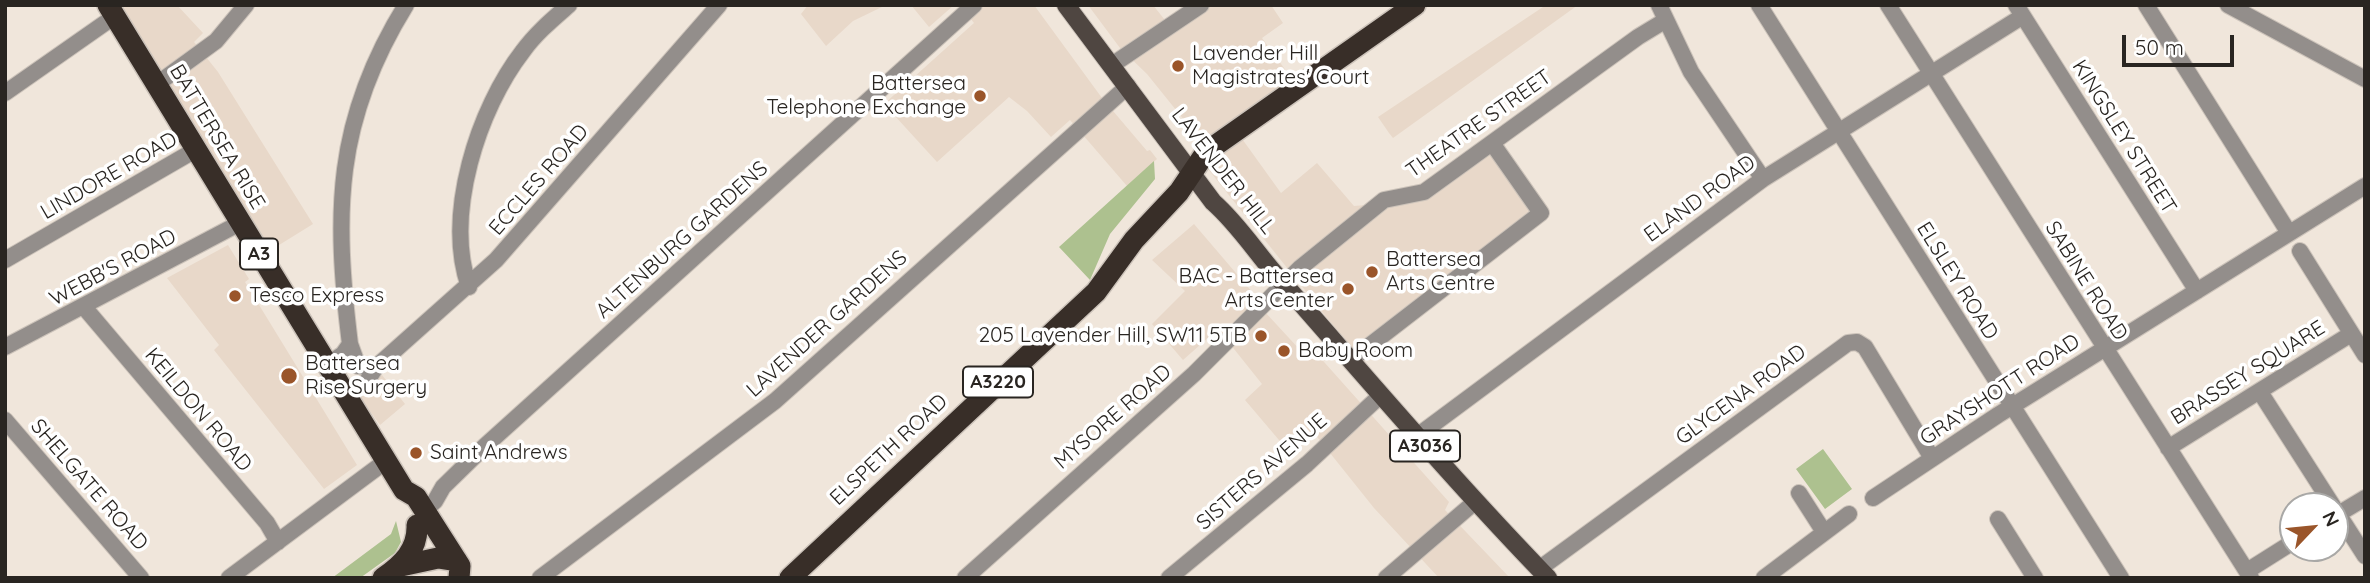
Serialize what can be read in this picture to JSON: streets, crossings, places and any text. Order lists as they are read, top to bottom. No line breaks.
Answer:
{"streets":{"highway":["BATTERSEA RISE","A3","A3220","ELSPETH ROAD"],"main road":["LAVENDER HILL","A3036"],"street":["THEATRE STREET","KINGSLEY STREET","LINDORE ROAD","ECCLES ROAD","ELAND ROAD","ALTENBURG GARDENS","WEBB'S ROAD","ELSLEY ROAD","SABINE ROAD","LAVENDER GARDENS","BRASSEY SQUARE","GRAYSHOTT ROAD","GLYCENA ROAD","KEILDON ROAD","MYSORE ROAD","SISTERS AVENUE","SHELGATE ROAD"]},"crossings":[["THEATRE STREET","LAVENDER HILL"],["THEATRE STREET","MYSORE ROAD"],["BATTERSEA RISE","LINDORE ROAD"],["BATTERSEA RISE","ECCLES ROAD"],["BATTERSEA RISE","ALTENBURG GARDENS"],["BATTERSEA RISE","A3"],["BATTERSEA RISE","WEBB'S ROAD"],["KINGSLEY STREET","ELAND ROAD"],["KINGSLEY STREET","GRAYSHOTT ROAD"],["LAVENDER HILL","ELAND ROAD"],["LAVENDER HILL","LAVENDER GARDENS"],["LAVENDER HILL","A3220"],["LAVENDER HILL","GLYCENA ROAD"],["LAVENDER HILL","MYSORE ROAD"],["LAVENDER HILL","ELSPETH ROAD"],["LAVENDER HILL","SISTERS AVENUE"],["ELAND ROAD","ELSLEY ROAD"],["ELAND ROAD","SABINE ROAD"],["ALTENBURG GARDENS","A3"],["WEBB'S ROAD","KEILDON ROAD"],["ELSLEY ROAD","GRAYSHOTT ROAD"],["SABINE ROAD","BRASSEY SQUARE"],["SABINE ROAD","GRAYSHOTT ROAD"],["A3220","ELSPETH ROAD"],["GRAYSHOTT ROAD","GLYCENA ROAD"]],"places":["Lavender Hill Magistrates' Court","Battersea Telephone Exchange","Battersea Arts Centre","BAC - Battersea Arts Center","Tesco Express","205 Lavender Hill, SW11 5TB","Baby Room","Battersea Rise Surgery","Saint Andrews"],"scale_bar":"50 m","north":"top right"}
